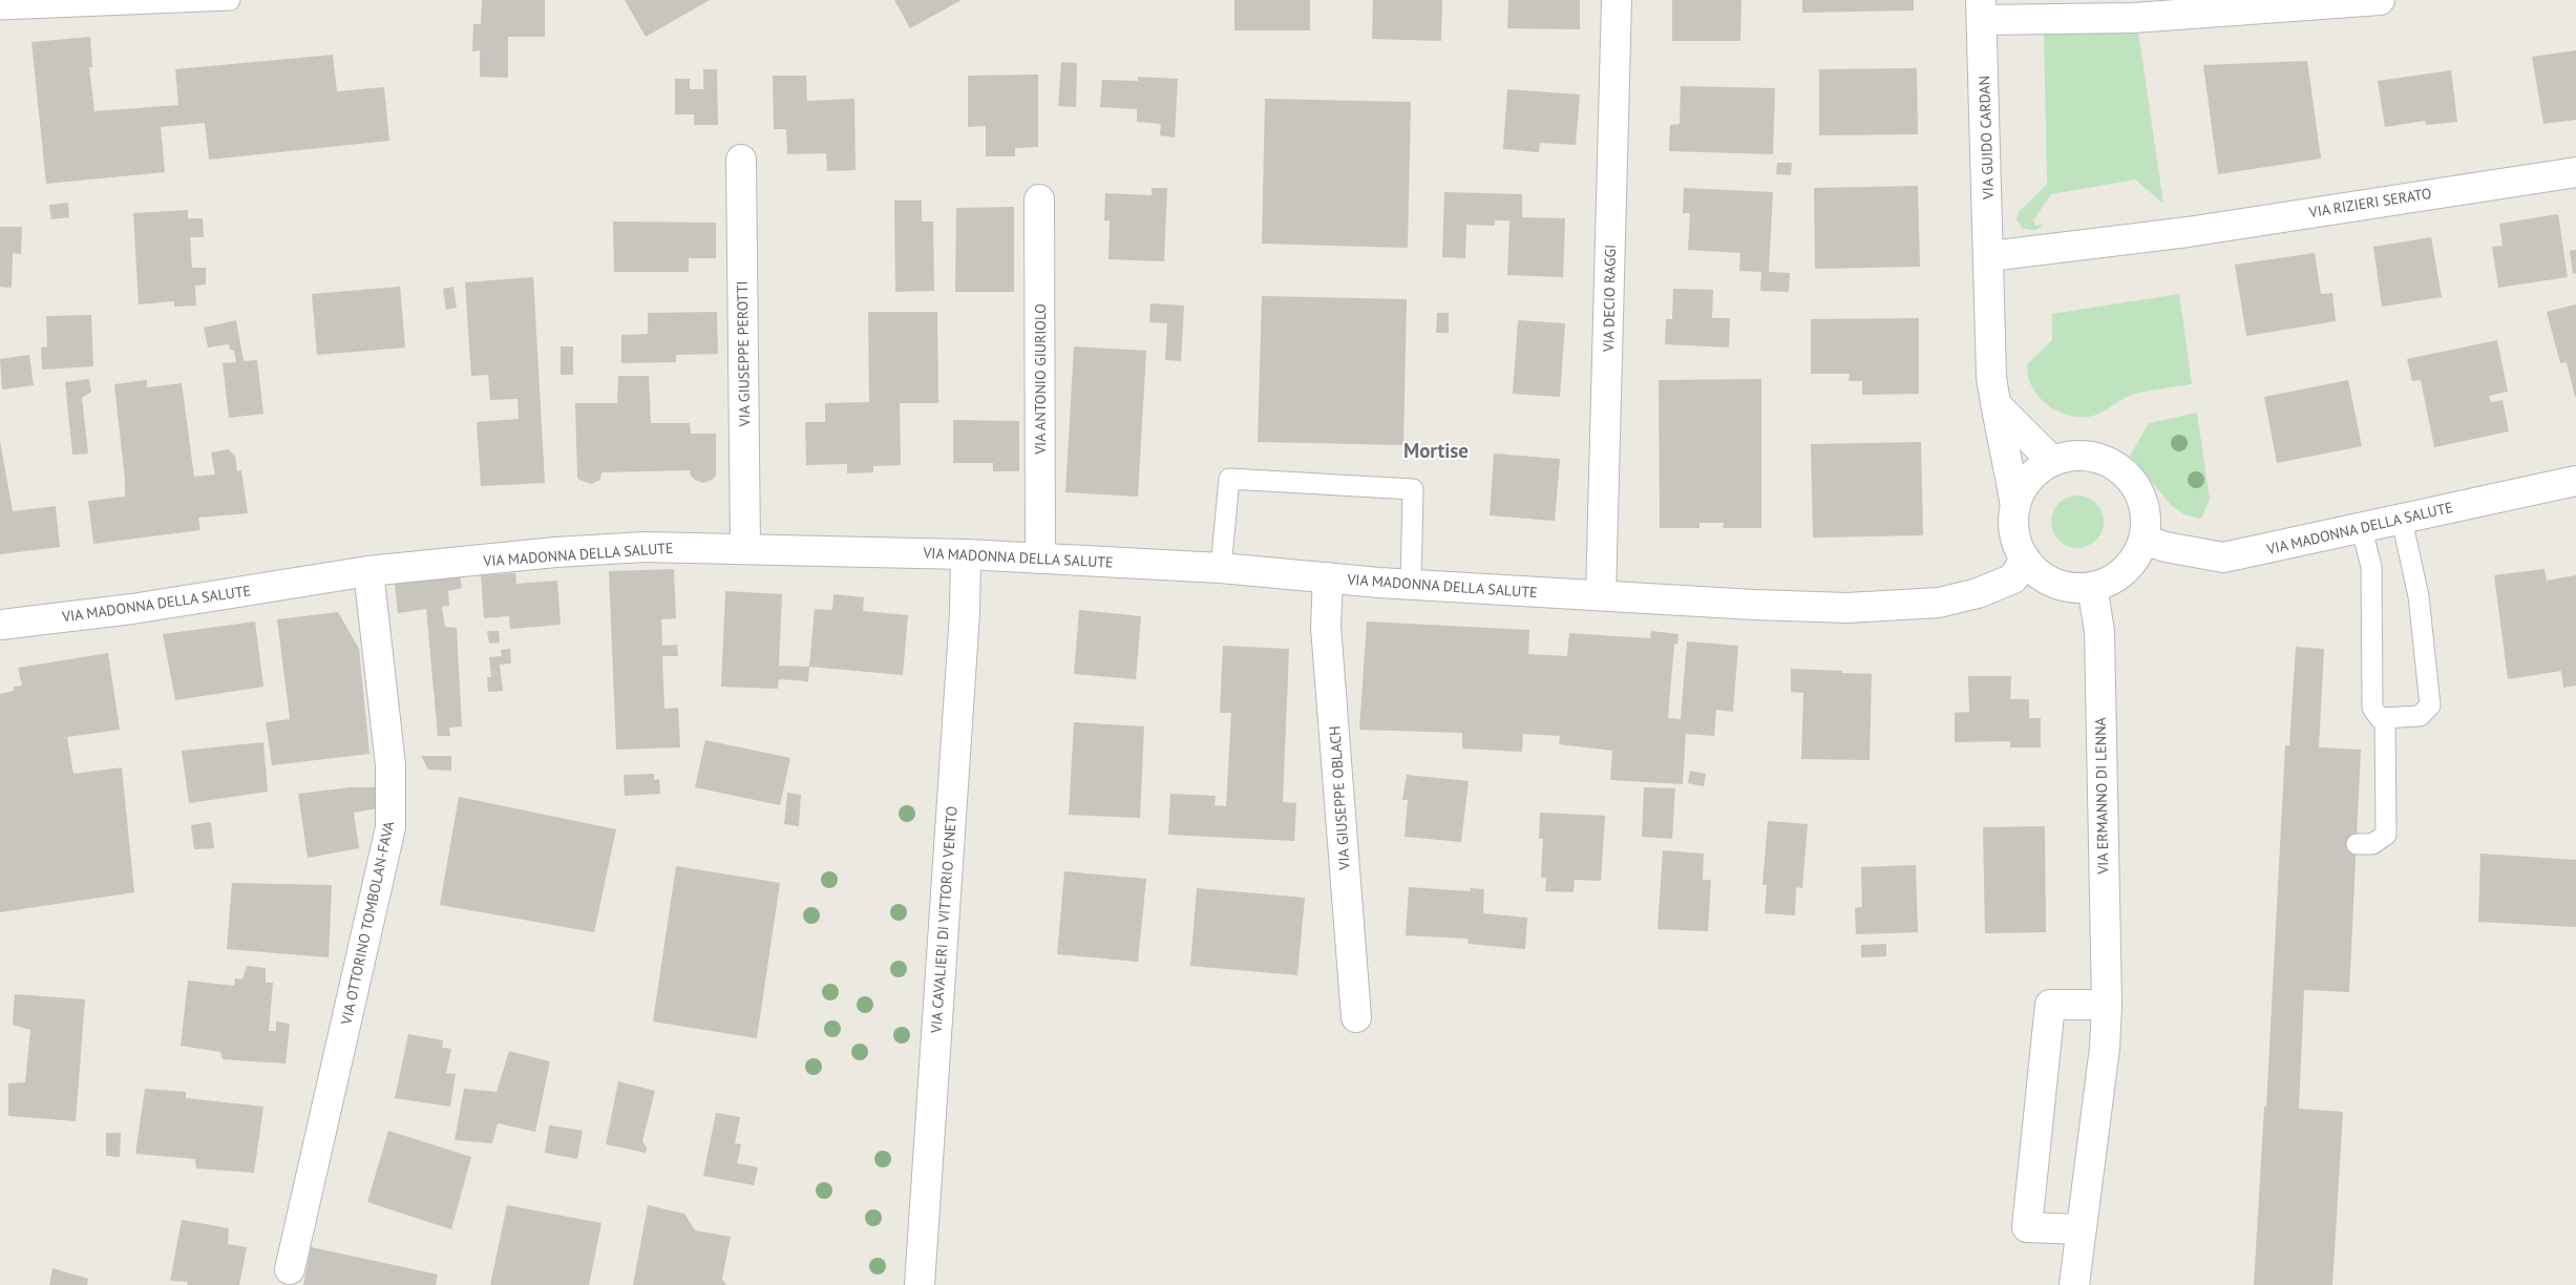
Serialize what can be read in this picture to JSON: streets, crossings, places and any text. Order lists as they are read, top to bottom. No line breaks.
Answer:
{"streets":{"street":["VIA GUIDO CARDAN","VIA RIZIERI SERATO","VIA DECIO RAGGI","VIA GIUSEPPE PEROTTI","VIA ANTONIO GIURIOLO","VIA MADONNA DELLA SALUTE","VIA ERMANNO DI LENNA","VIA GIUSEPPE OBLACH","VIA CAVALIERI DI VITTORIO VENETO","VIA OTTORINO TOMBOLAN-FAVA"]},"crossings":[["VIA GUIDO CARDAN","VIA RIZIERI SERATO"],["VIA GUIDO CARDAN","VIA MADONNA DELLA SALUTE"],["VIA GUIDO CARDAN","VIA ERMANNO DI LENNA"],["VIA DECIO RAGGI","VIA MADONNA DELLA SALUTE"],["VIA GIUSEPPE PEROTTI","VIA MADONNA DELLA SALUTE"],["VIA ANTONIO GIURIOLO","VIA MADONNA DELLA SALUTE"],["VIA MADONNA DELLA SALUTE","VIA ERMANNO DI LENNA"],["VIA MADONNA DELLA SALUTE","VIA GIUSEPPE OBLACH"],["VIA MADONNA DELLA SALUTE","VIA CAVALIERI DI VITTORIO VENETO"],["VIA MADONNA DELLA SALUTE","VIA OTTORINO TOMBOLAN-FAVA"]],"districts":["Mortise"]}
